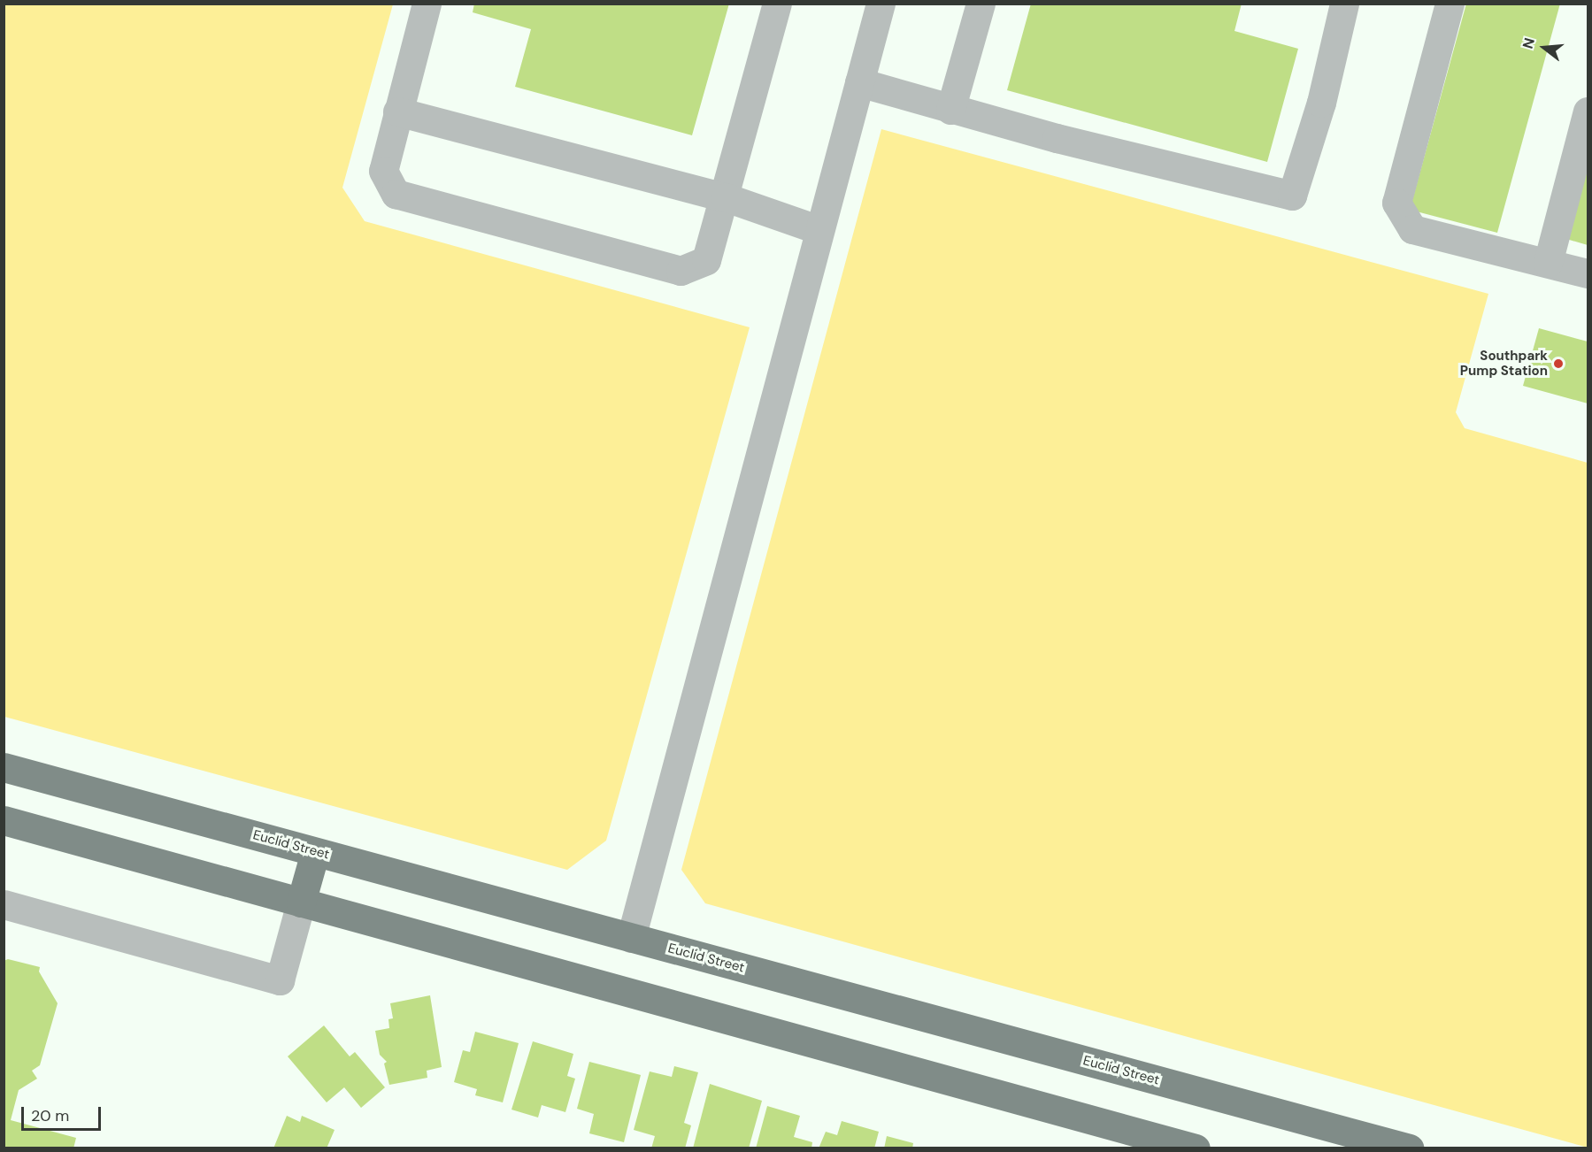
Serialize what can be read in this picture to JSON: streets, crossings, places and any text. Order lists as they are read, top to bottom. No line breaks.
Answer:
{"streets":{"main road":["Euclid Street"]},"places":["Southpark Pump Station"],"scale_bar":"20 m","north":"left"}
